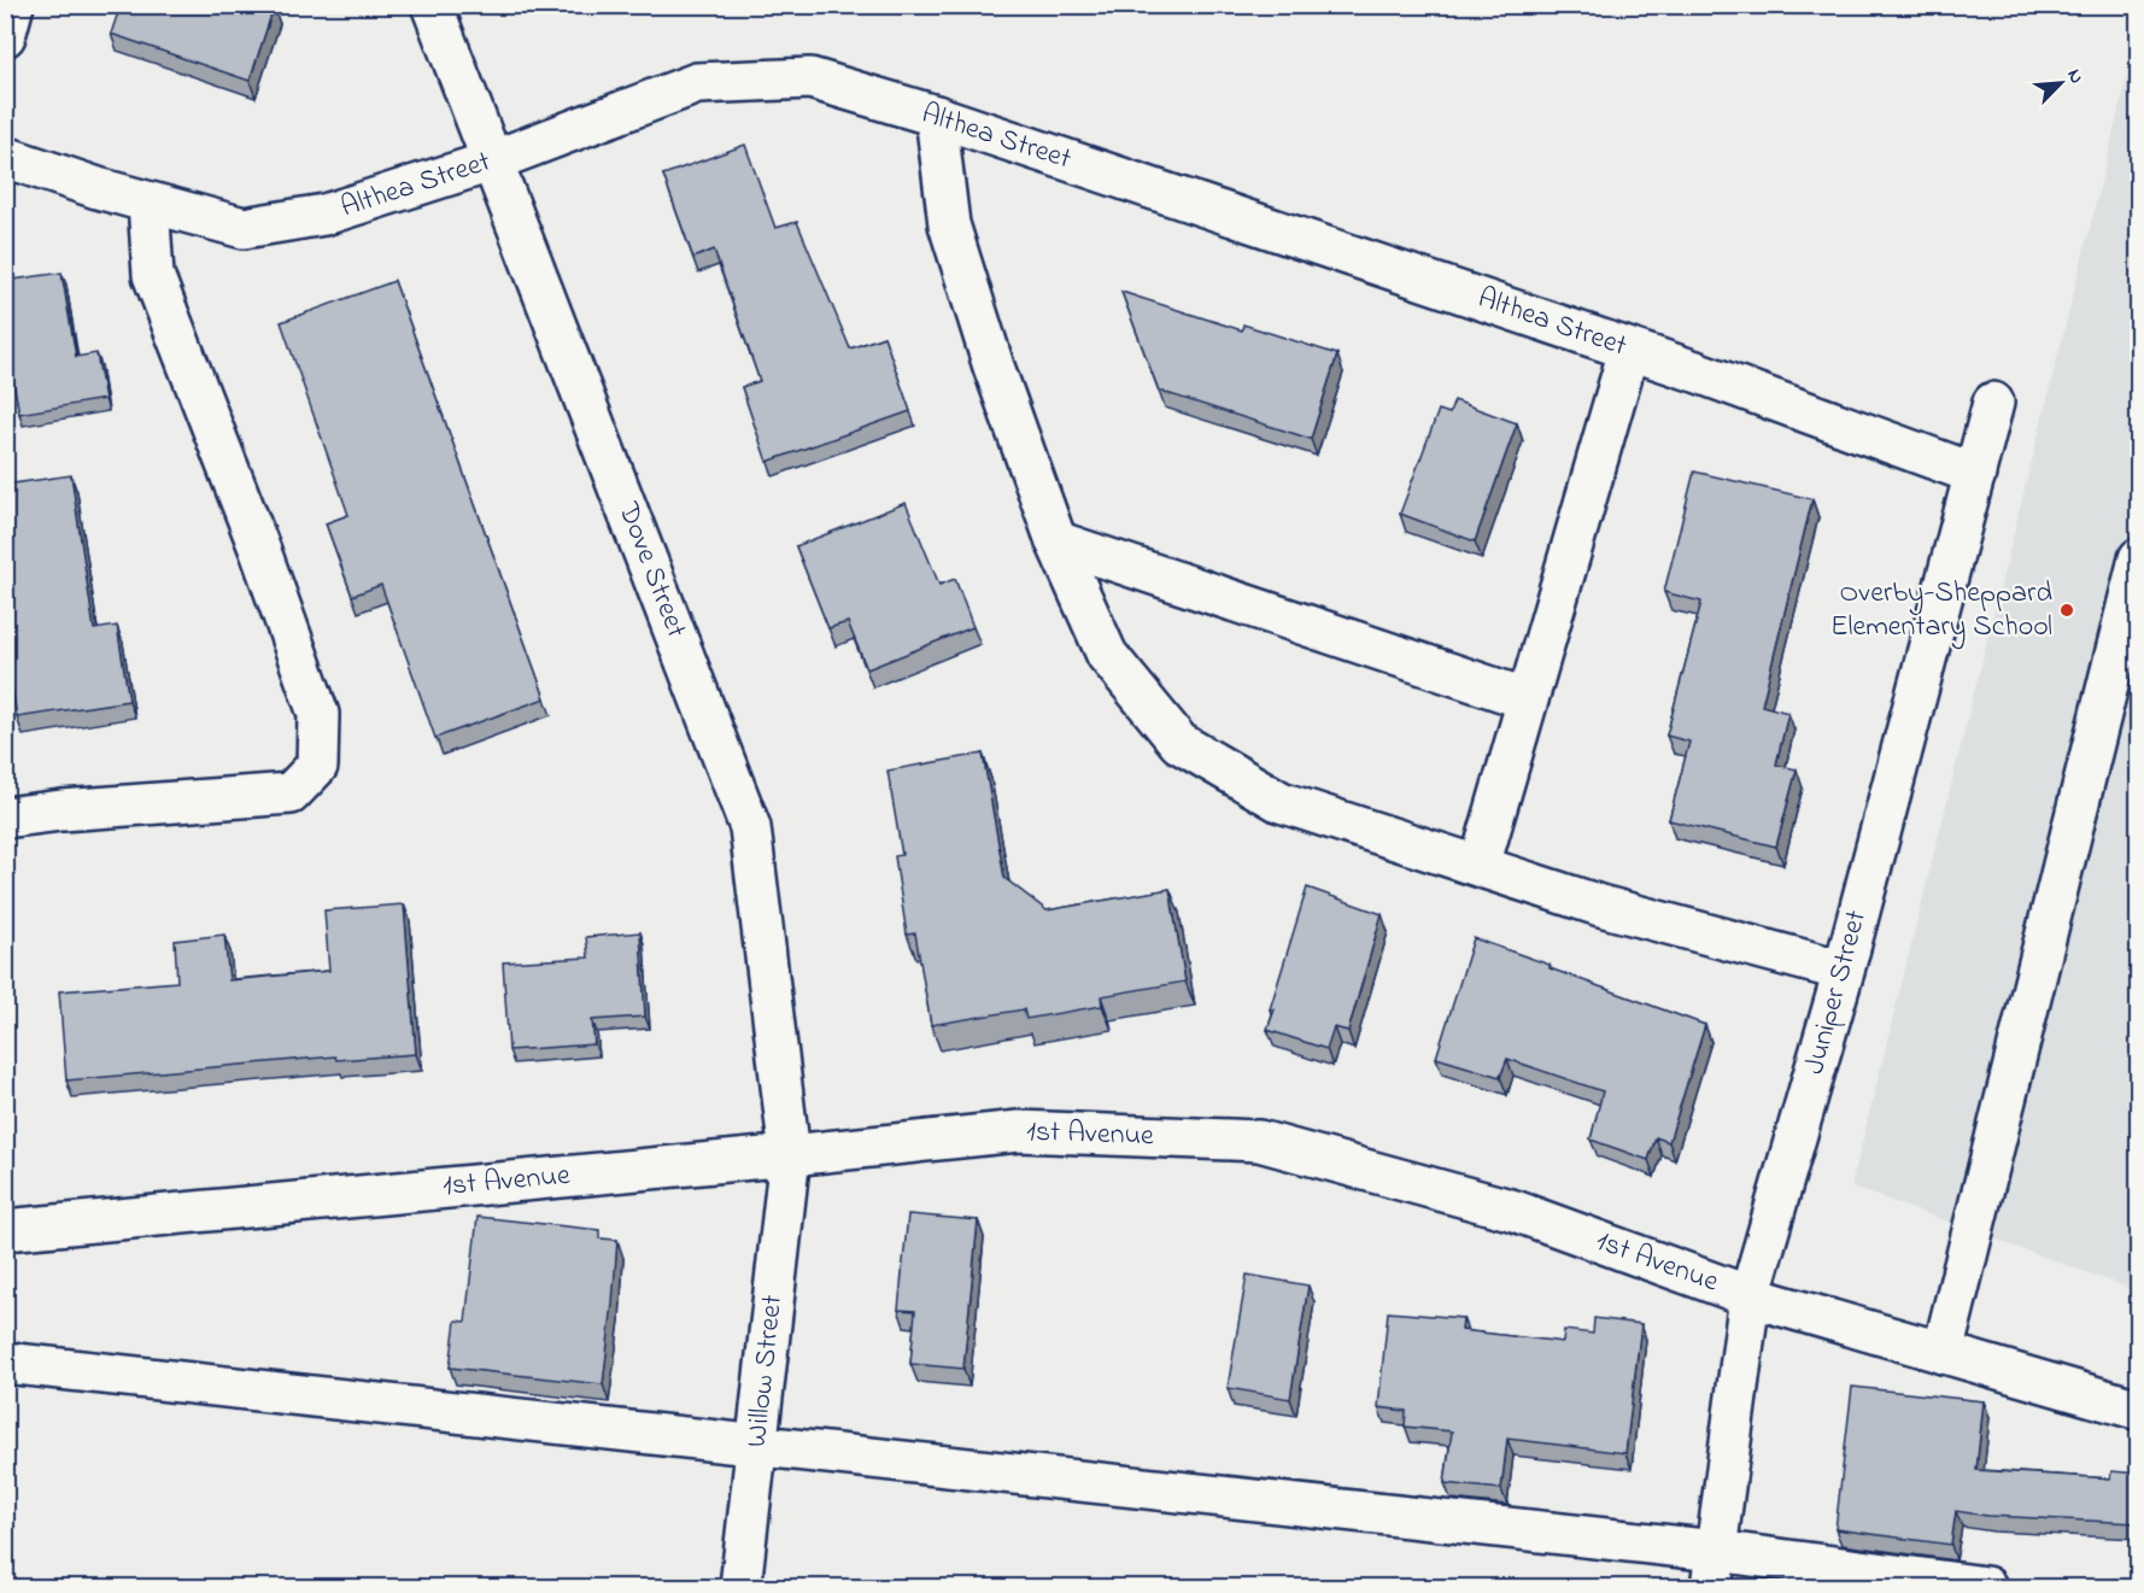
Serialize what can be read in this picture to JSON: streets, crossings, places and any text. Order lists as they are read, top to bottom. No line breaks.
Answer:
{"streets":{"street":["Althea Street","Dove Street","Juniper Street","1st Avenue","Willow Street"]},"crossings":[["Althea Street","Dove Street"],["Althea Street","Juniper Street"],["Dove Street","1st Avenue"],["Dove Street","Willow Street"],["Juniper Street","1st Avenue"],["1st Avenue","Willow Street"]],"places":["Overby-Sheppard Elementary School"],"north":"top right"}
